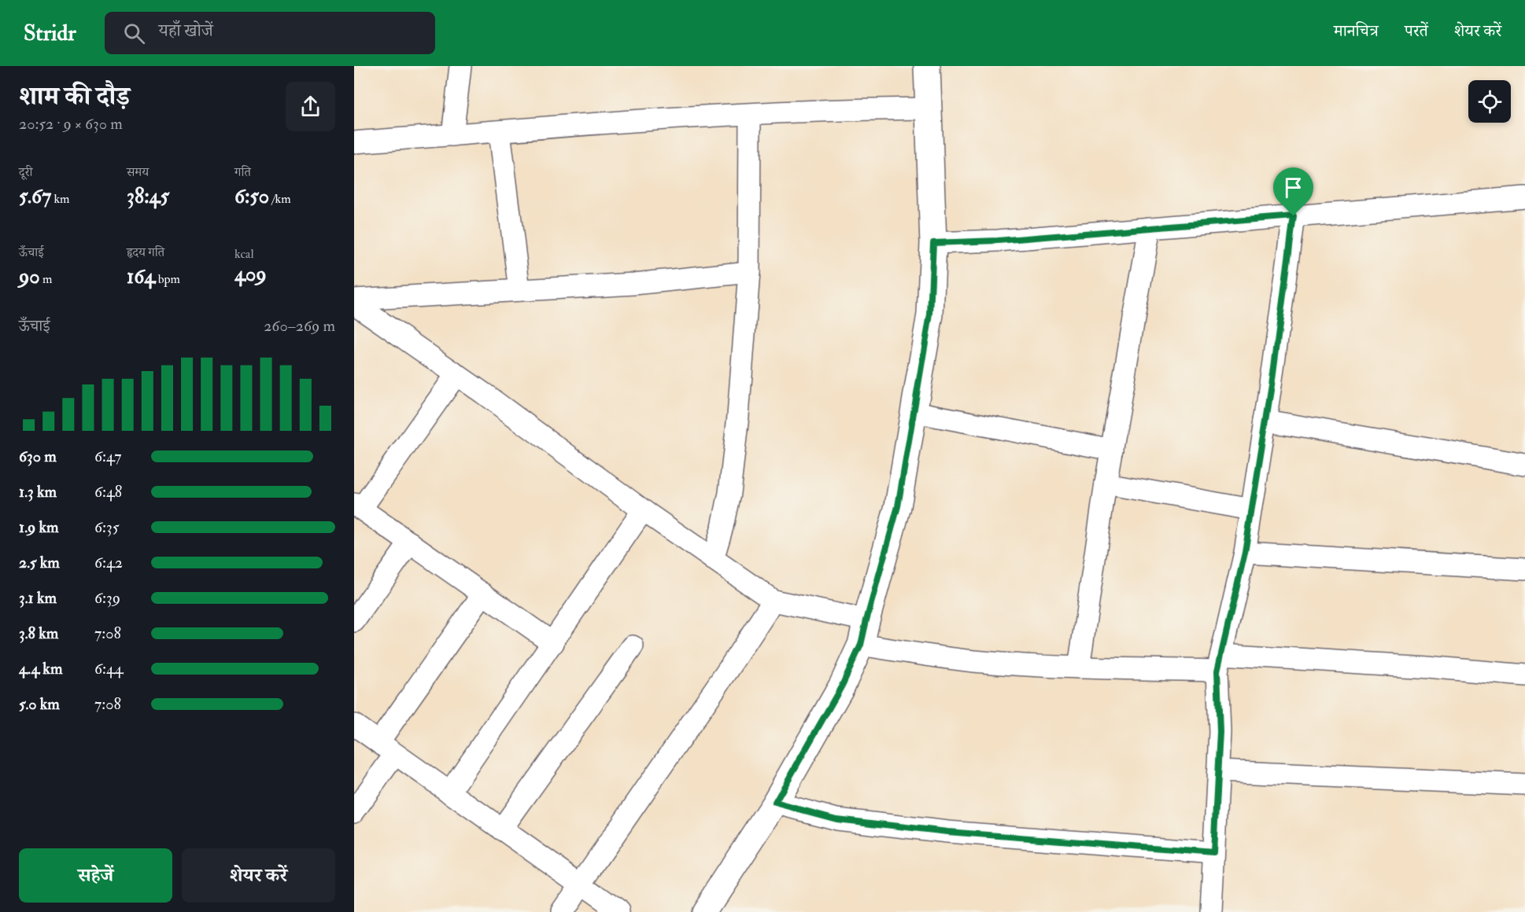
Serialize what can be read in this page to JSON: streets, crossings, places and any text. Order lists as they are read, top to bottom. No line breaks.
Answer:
{"page":{"header":"Stridr","search":"यहाँ खोजें","nav":["मानचित्र","परतें","शेयर करें"],"heading":["शाम की दौड़","20:52 · 9 × 630 m"],"stats":[["दूरी","5.67 km"],["समय","38:45"],["गति","6:50 /km"],["ऊँचाई","90 m"],["हृदय गति","164 bpm"],["kcal","409"]],"chart":["ऊँचाई","260–269 m"],"list":[{"name":"630 m","note":"6:47"},{"name":"1.3 km","note":"6:48"},{"name":"1.9 km","note":"6:35"},{"name":"2.5 km","note":"6:42"},{"name":"3.1 km","note":"6:39"},{"name":"3.8 km","note":"7:08"},{"name":"4.4 km","note":"6:44"},{"name":"5.0 km","note":"7:08"}],"buttons":["सहेजें","शेयर करें"]}}
